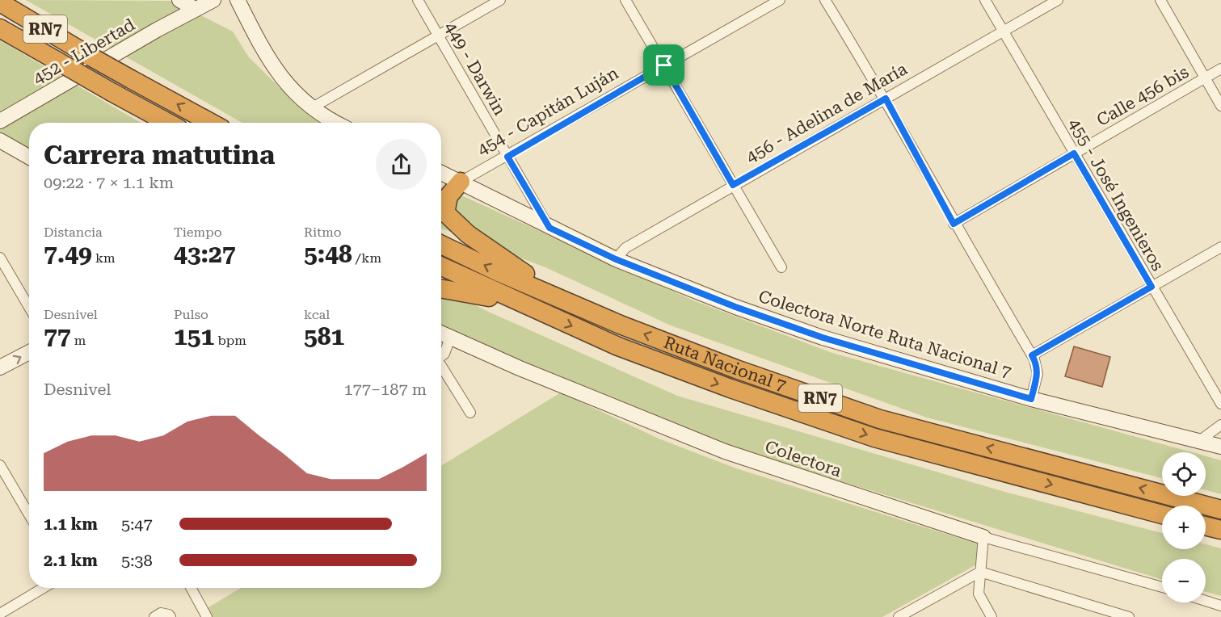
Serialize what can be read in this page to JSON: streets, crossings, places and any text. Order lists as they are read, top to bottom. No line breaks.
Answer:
{"streets":{"highway":["RN7","Ruta Nacional 7"],"street":["452 - Libertad","449 - Darwin","Calle 456 bis","454 - Capitán Luján","456 - Adelina de María","455 - José Ingenieros","Colectora Norte Ruta Nacional 7","Colectora"]},"crossings":[["449 - Darwin","454 - Capitán Luján"],["Calle 456 bis","455 - José Ingenieros"],["456 - Adelina de María","455 - José Ingenieros"],["456 - Adelina de María","Colectora Norte Ruta Nacional 7"]],"page":{"heading":["Carrera matutina","09:22 · 7 × 1.1 km"],"stats":[["Distancia","7.49 km"],["Tiempo","43:27"],["Ritmo","5:48 /km"],["Desnivel","77 m"],["Pulso","151 bpm"],["kcal","581"]],"chart":["Desnivel","177–187 m"],"map_buttons":["+","−"],"list":[{"name":"1.1 km","note":"5:47"},{"name":"2.1 km","note":"5:38"}]}}
